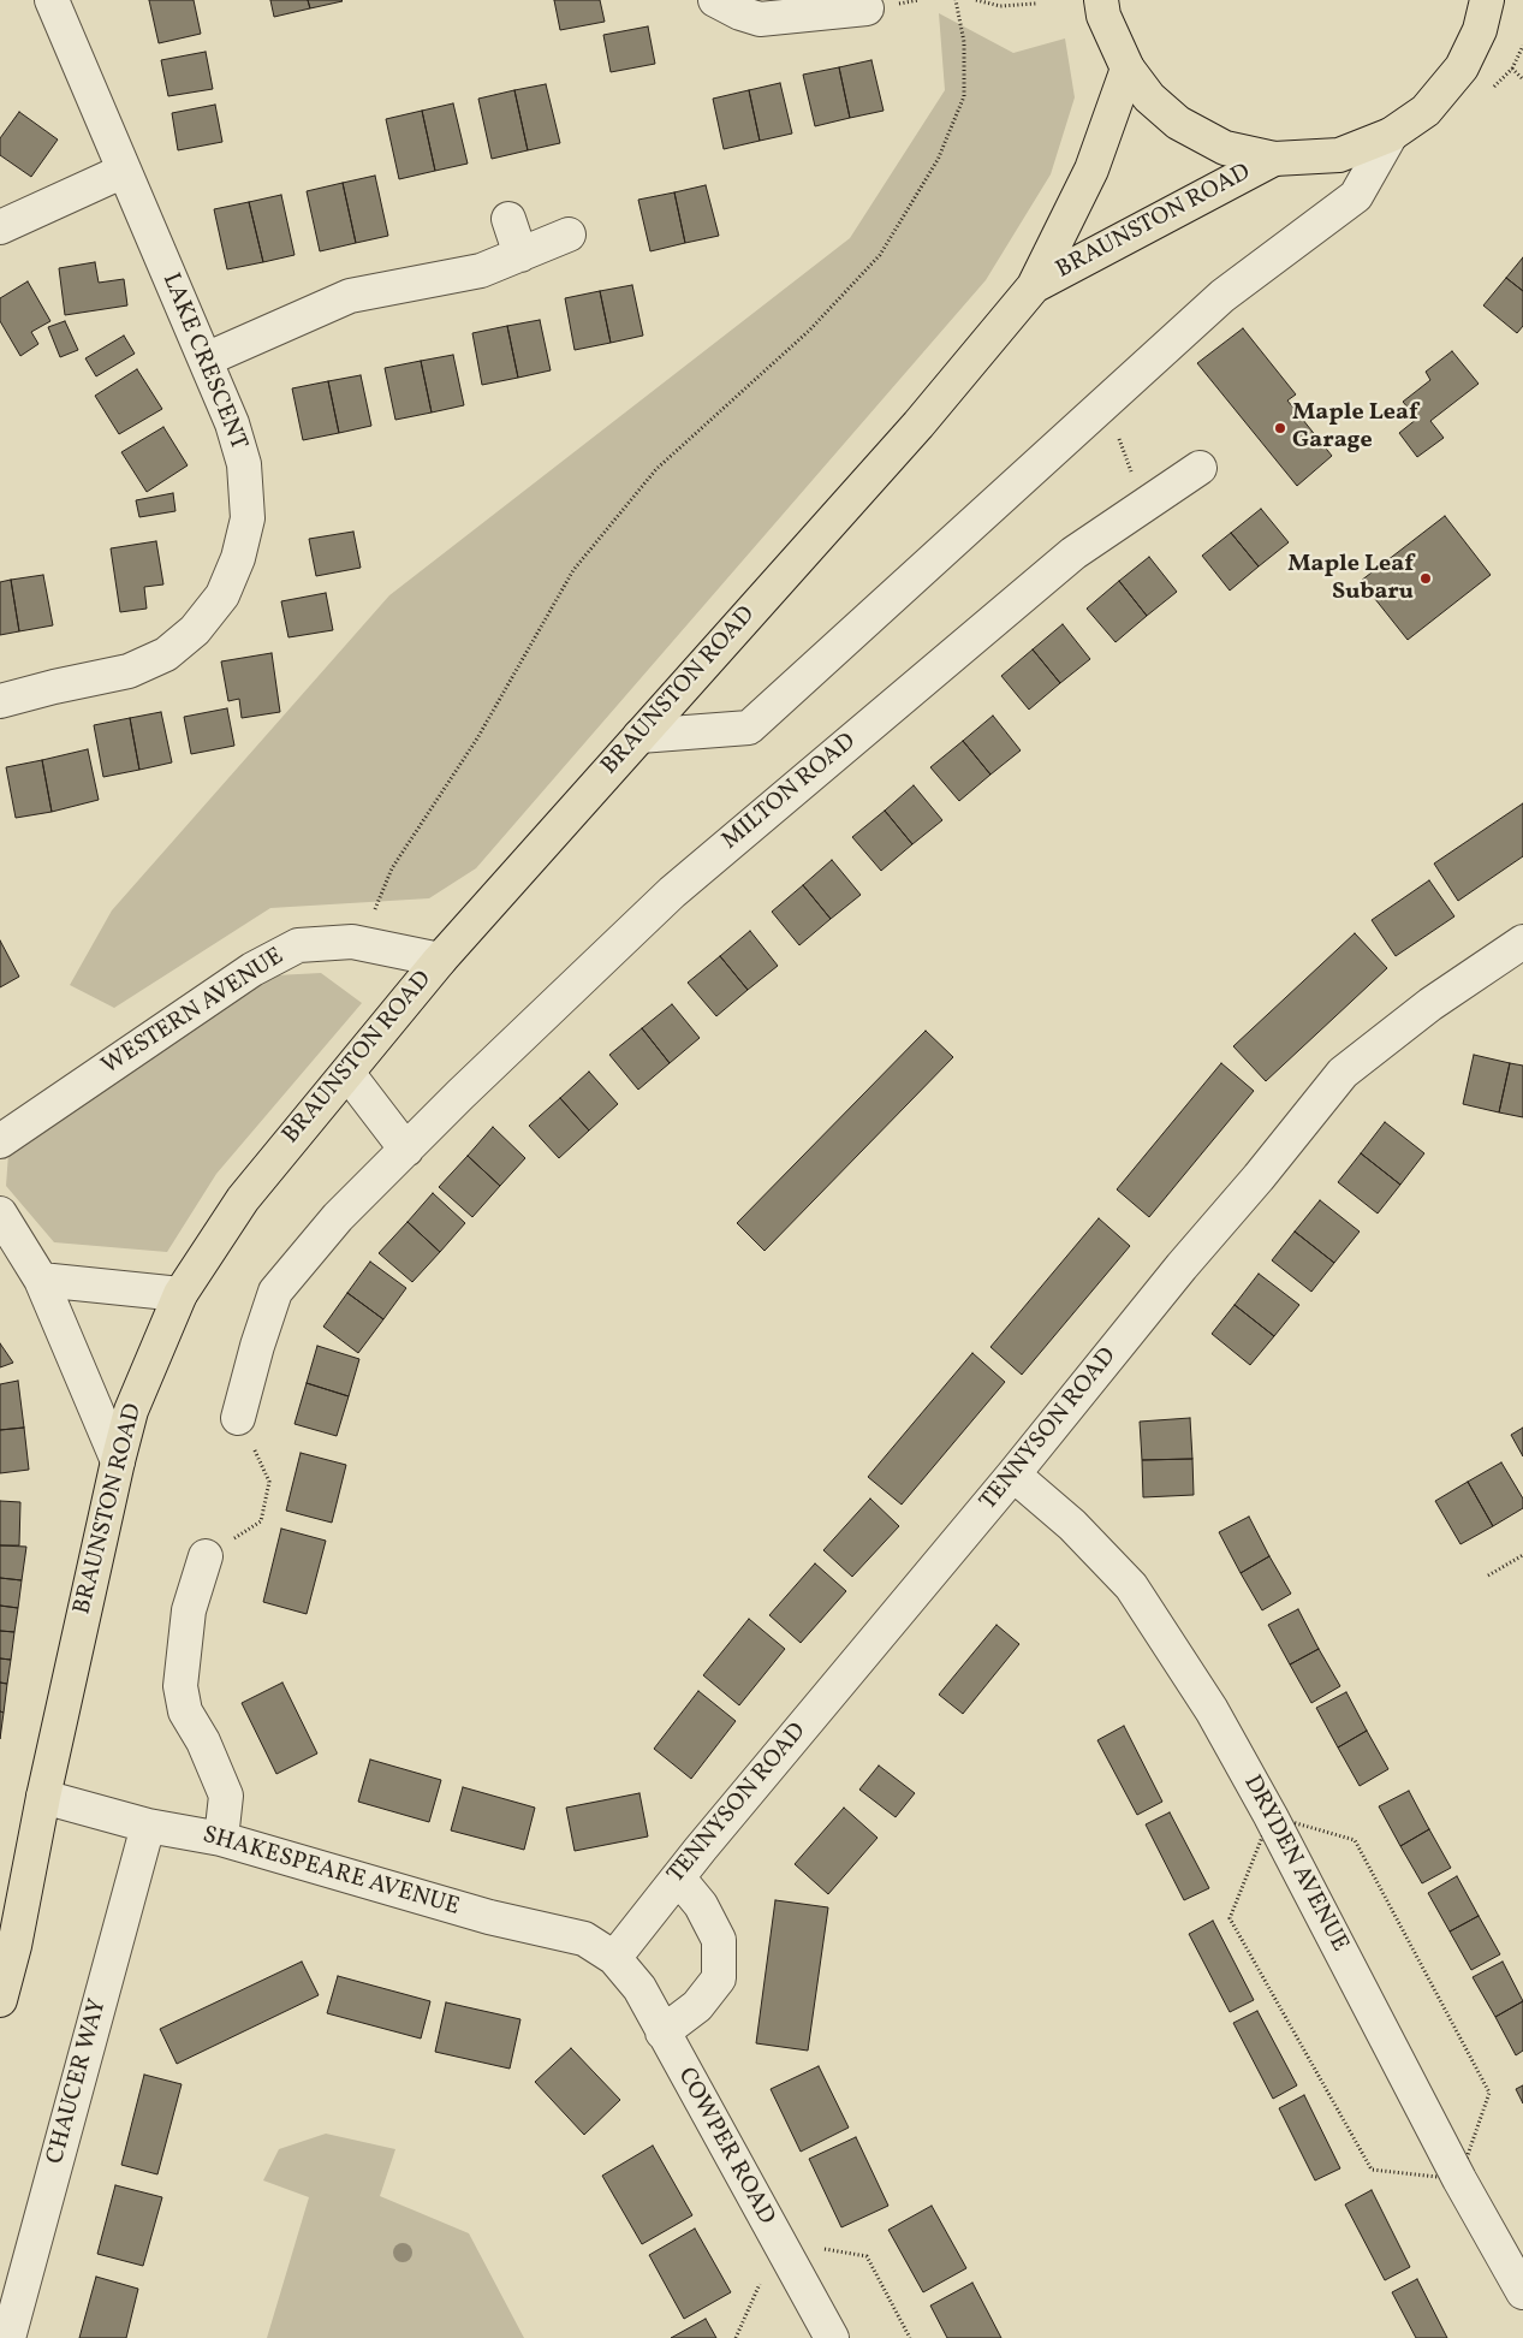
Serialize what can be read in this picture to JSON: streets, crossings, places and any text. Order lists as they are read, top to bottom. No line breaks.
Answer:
{"streets":{"main road":["BRAUNSTON ROAD"],"street":["LAKE CRESCENT","MILTON ROAD","WESTERN AVENUE","TENNYSON ROAD","DRYDEN AVENUE","SHAKESPEARE AVENUE","CHAUCER WAY","COWPER ROAD"]},"crossings":[["BRAUNSTON ROAD","WESTERN AVENUE"],["BRAUNSTON ROAD","SHAKESPEARE AVENUE"],["TENNYSON ROAD","DRYDEN AVENUE"],["TENNYSON ROAD","SHAKESPEARE AVENUE"],["TENNYSON ROAD","COWPER ROAD"],["SHAKESPEARE AVENUE","CHAUCER WAY"],["SHAKESPEARE AVENUE","COWPER ROAD"]],"places":["Maple Leaf Garage","Maple Leaf Subaru"]}
